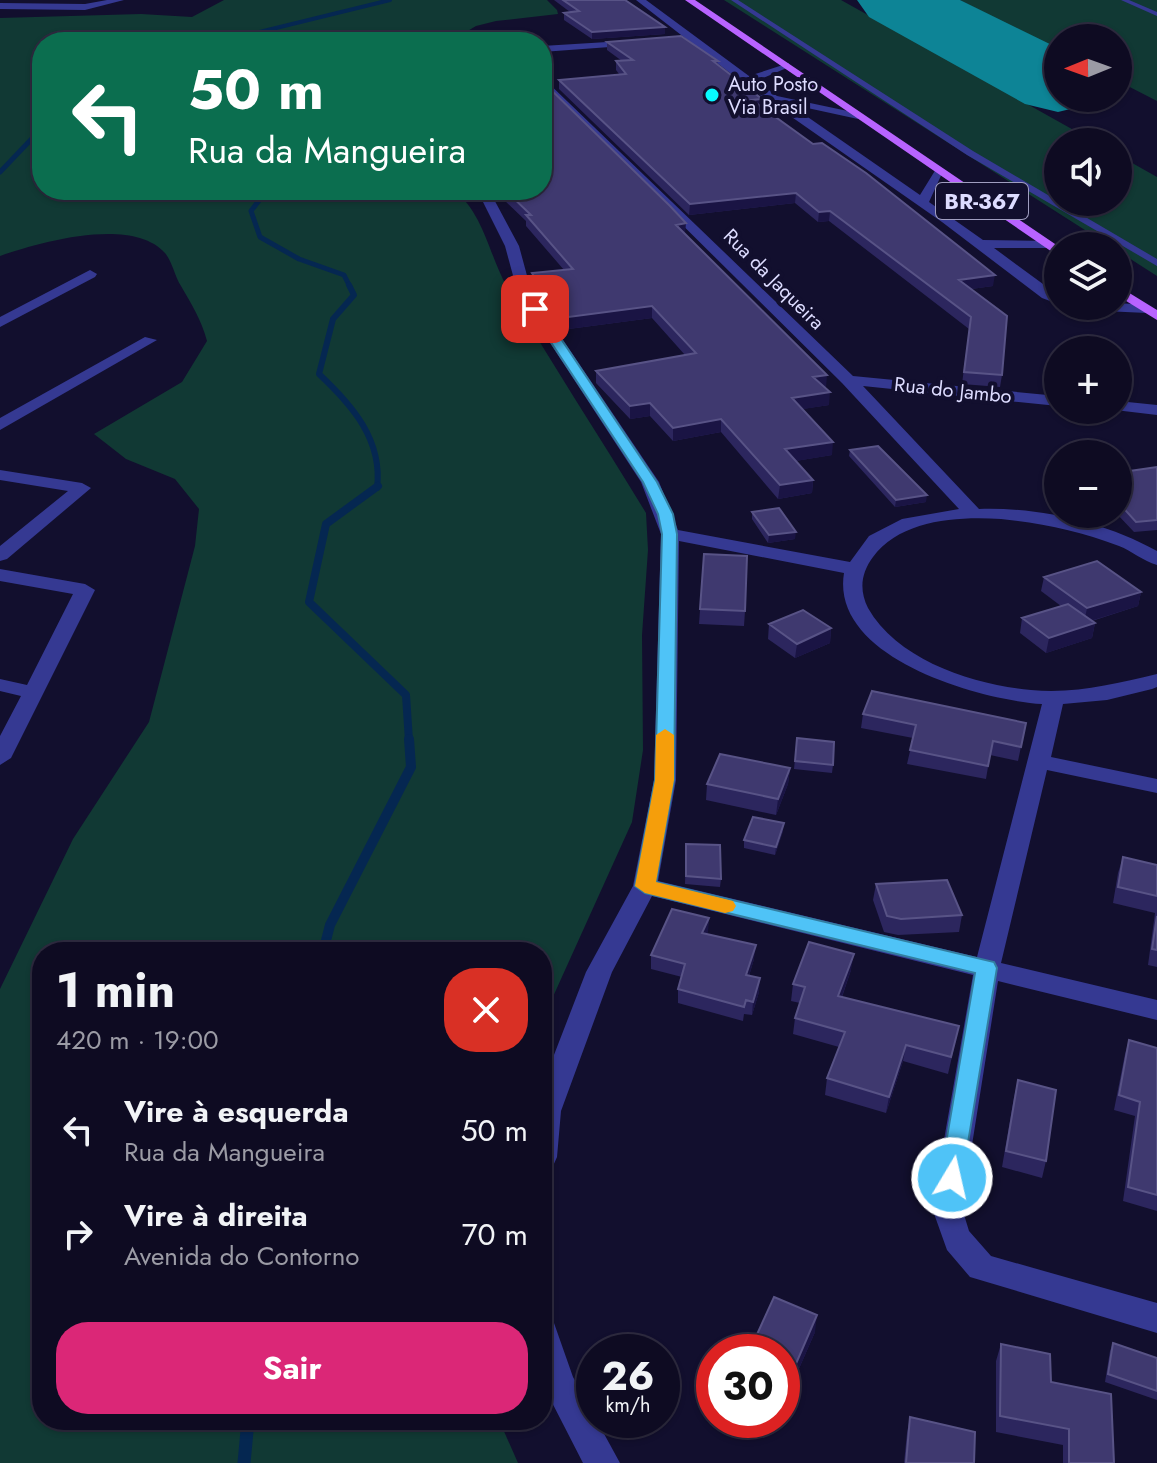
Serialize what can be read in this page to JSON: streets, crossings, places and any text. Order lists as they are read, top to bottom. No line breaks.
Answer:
{"streets":{"main road":["BR-367"],"street":["Rua da Jaqueira","Rua do Jambo"]},"crossings":[["Rua da Jaqueira","Rua do Jambo"]],"places":["Auto Posto Via Brasil"],"north":"left","page":{"map_buttons":["+","−"],"turn":["50 m","Rua da Mangueira"],"heading":["1 min","420 m · 19:00"],"list":[{"name":"Vire à esquerda","note":"Rua da Mangueira","value":"50 m"},{"name":"Vire à direita","note":"Avenida do Contorno","value":"70 m"}],"buttons":"Sair","speed":"26 km/h","limit":"30"}}
